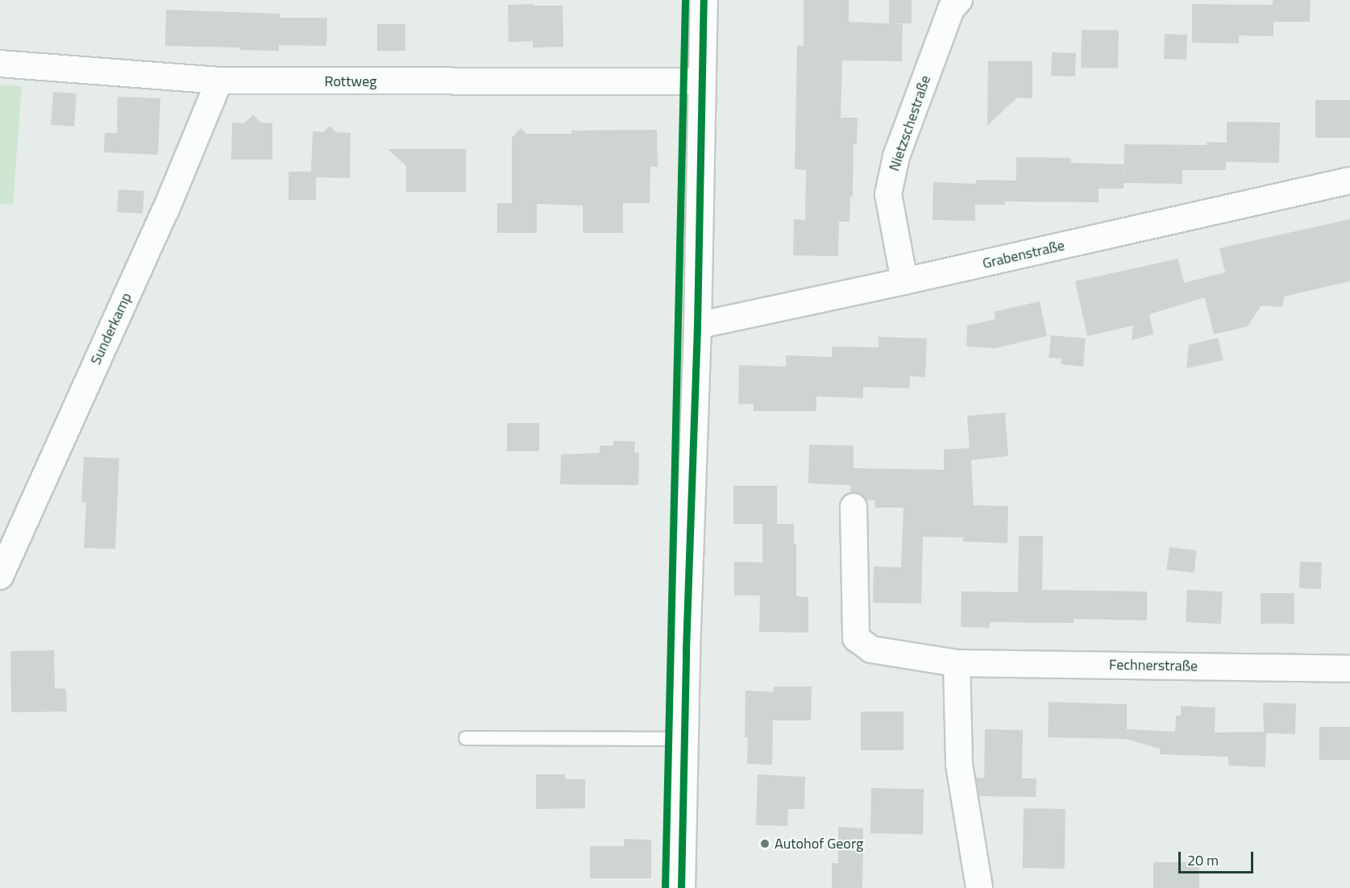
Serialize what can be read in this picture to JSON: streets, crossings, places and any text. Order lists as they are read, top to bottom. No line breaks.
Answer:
{"streets":{"street":["Rottweg","Nietzschestraße","Grabenstraße","Sunderkamp","Fechnerstraße"]},"crossings":[["Rottweg","Sunderkamp"],["Nietzschestraße","Grabenstraße"]],"places":["Autohof Georg"],"scale_bar":"20 m"}
